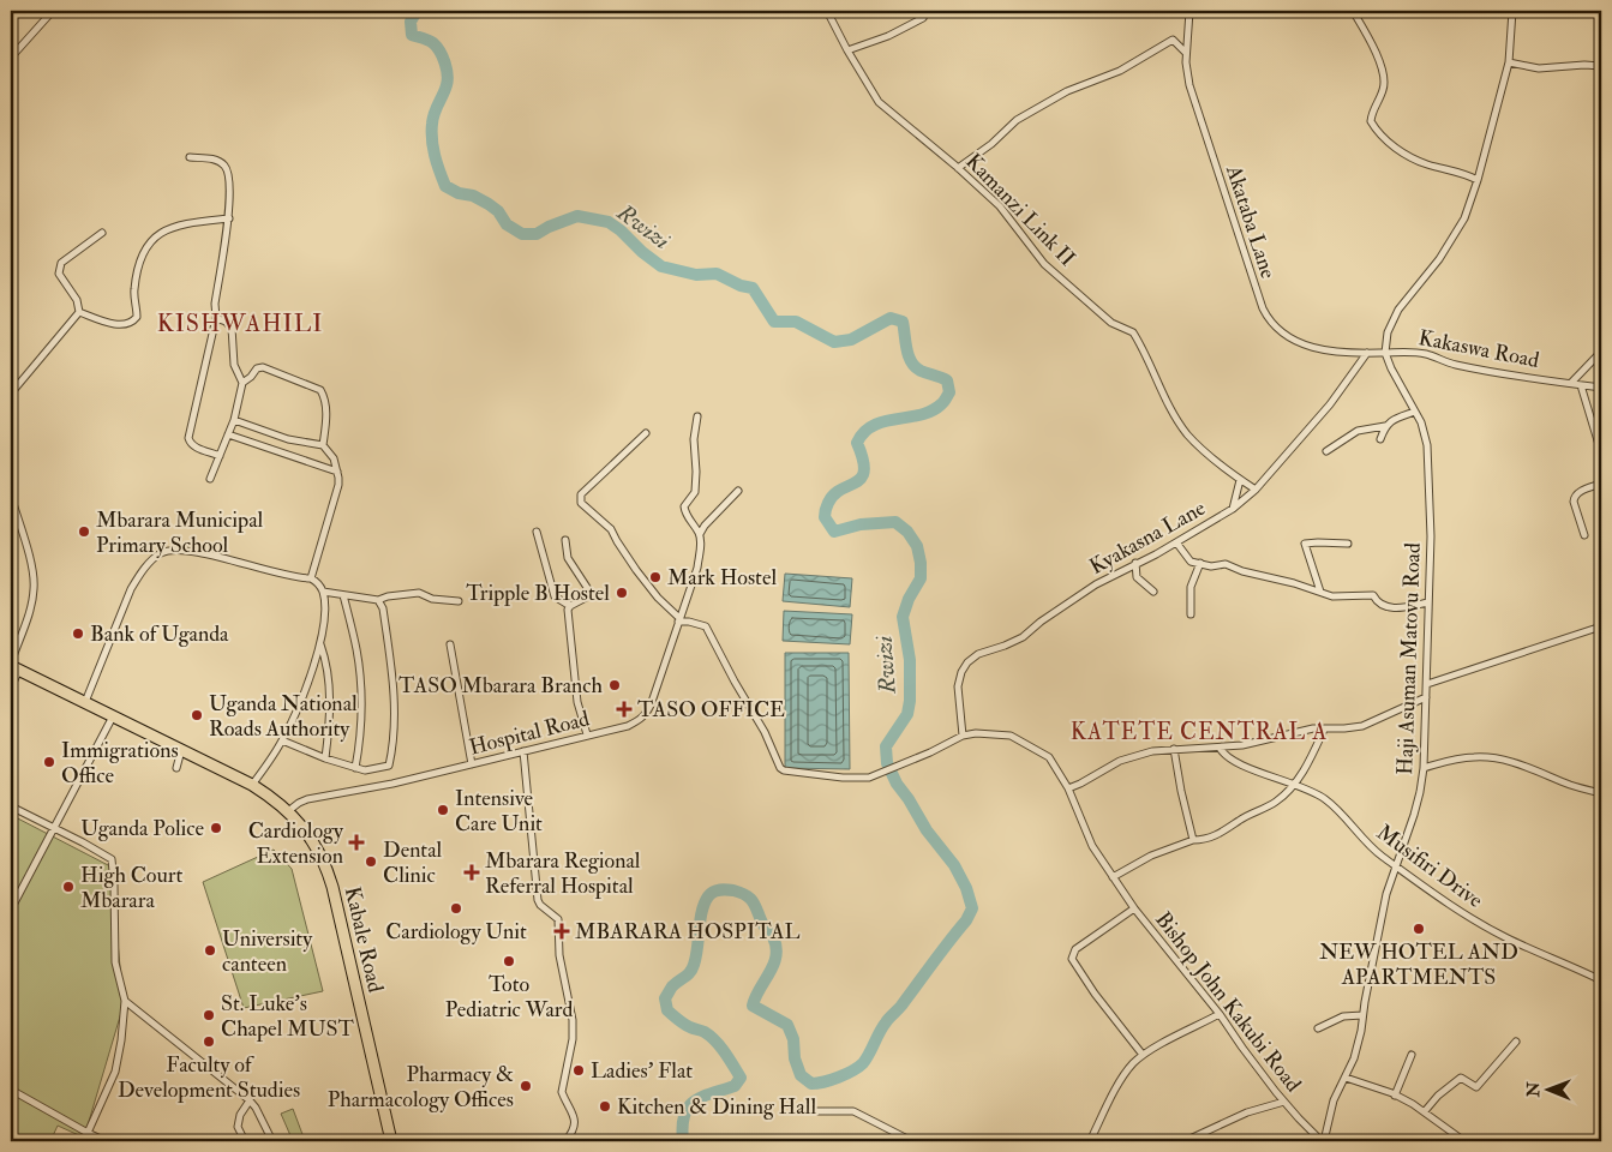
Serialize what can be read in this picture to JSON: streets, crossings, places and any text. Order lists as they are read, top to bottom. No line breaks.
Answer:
{"streets":{"main road":["Kabale Road"],"street":["Kamanzi Link II","Akataba Lane","Kakaswa Road","Kyakasna Lane","Haji Asuman Matovu Road","Hospital Road","Musifiri Drive","Bishop John Kakubi Road"]},"crossings":[["Kamanzi Link II","Kyakasna Lane"],["Akataba Lane","Kakaswa Road"],["Akataba Lane","Kyakasna Lane"],["Akataba Lane","Haji Asuman Matovu Road"],["Kakaswa Road","Haji Asuman Matovu Road"],["Kyakasna Lane","Bishop John Kakubi Road"],["Haji Asuman Matovu Road","Musifiri Drive"],["Haji Asuman Matovu Road","Bishop John Kakubi Road"],["Hospital Road","Kabale Road"]],"districts":["KISHWAHILI","KATETE CENTRAL A"],"water":["Rwizi"],"places":{"other":["Mbarara Municipal Primary School","Mark Hostel","Tripple B Hostel","Bank of Uganda","TASO Mbarara Branch","Uganda National Roads Authority","Immigrations Office","Intensive Care Unit","Uganda Police","Dental Clinic","High Court Mbarara","Cardiology Unit","NEW HOTEL AND APARTMENTS","University canteen","Toto Pediatric Ward","St. Luke's Chapel MUST","Faculty of Development Studies","Ladies' Flat","Pharmacy & Pharmacology Offices","Kitchen & Dining Hall"],"health":["TASO OFFICE","Cardiology Extension","Mbarara Regional Referral Hospital","MBARARA HOSPITAL"]},"north":"left"}
